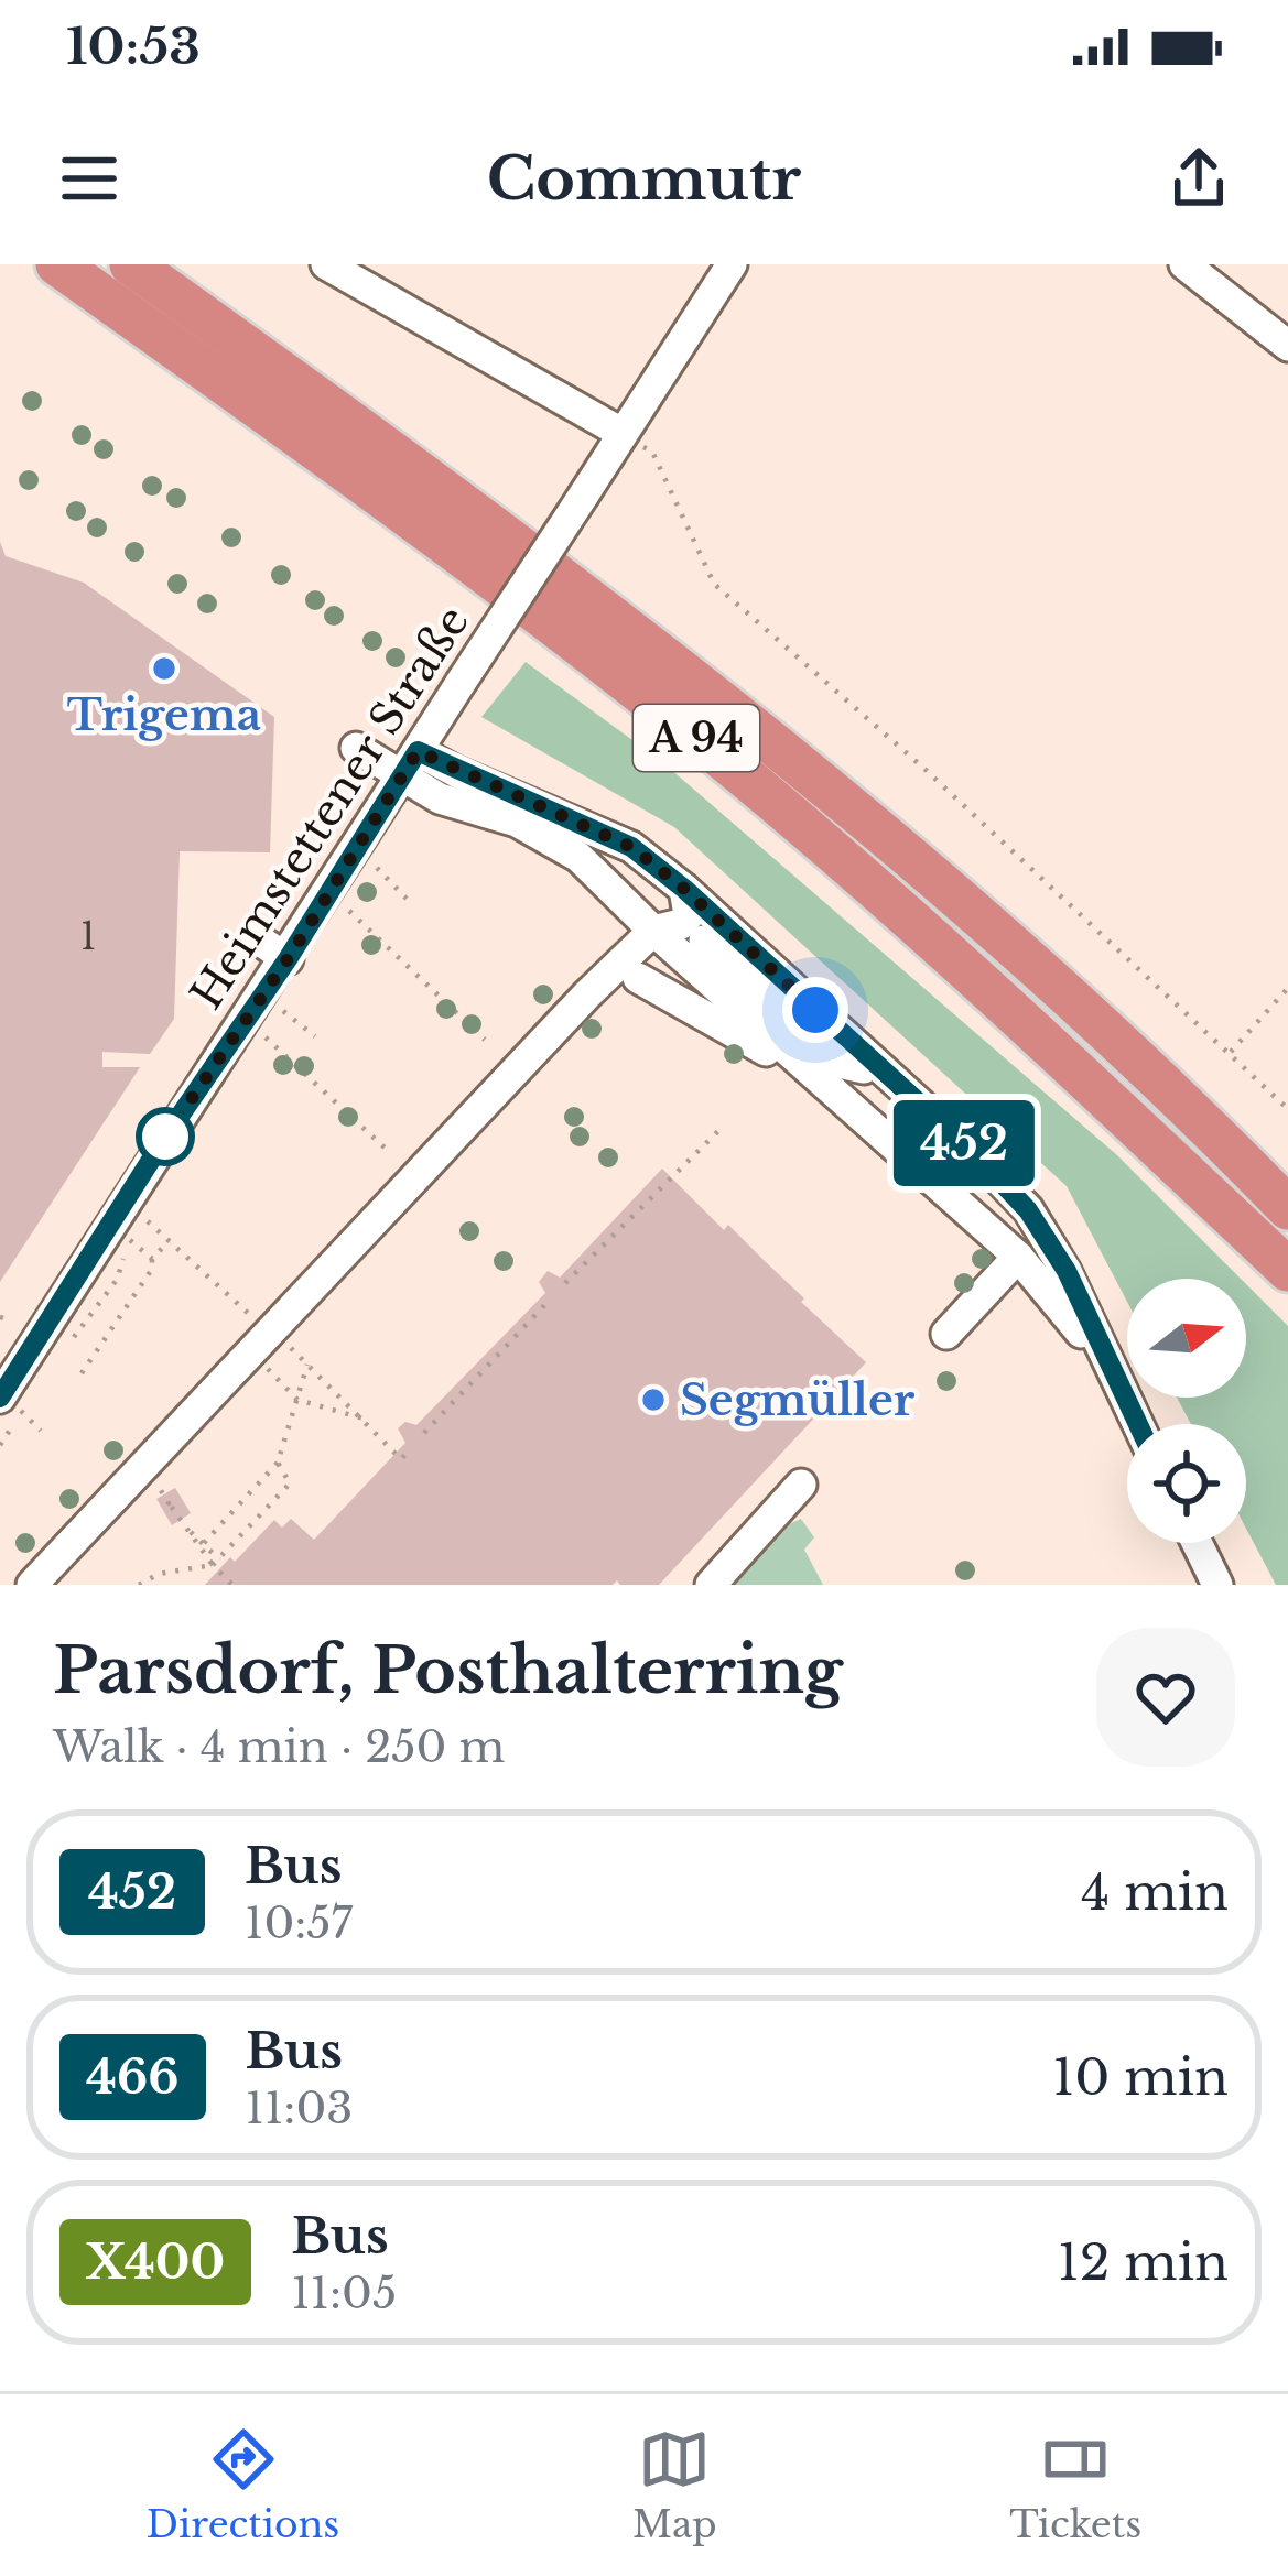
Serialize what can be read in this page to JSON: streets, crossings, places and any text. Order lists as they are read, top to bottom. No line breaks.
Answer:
{"streets":{"highway":["A 94"],"street":["Heimstettener Straße"]},"places":["Trigema","Segmüller"],"lines":["bus line 452"],"house_numbers":["1"],"north":"right","page":{"status":"10:53","header":"Commutr","on_map":"452","heading":["Parsdorf, Posthalterring","Walk · 4 min · 250 m"],"list":[{"mark":"452","name":"Bus","note":"10:57","value":"4 min"},{"mark":"466","name":"Bus","note":"11:03","value":"10 min"},{"mark":"X400","name":"Bus","note":"11:05","value":"12 min"}],"tabs":["Directions","Map","Tickets"]}}
